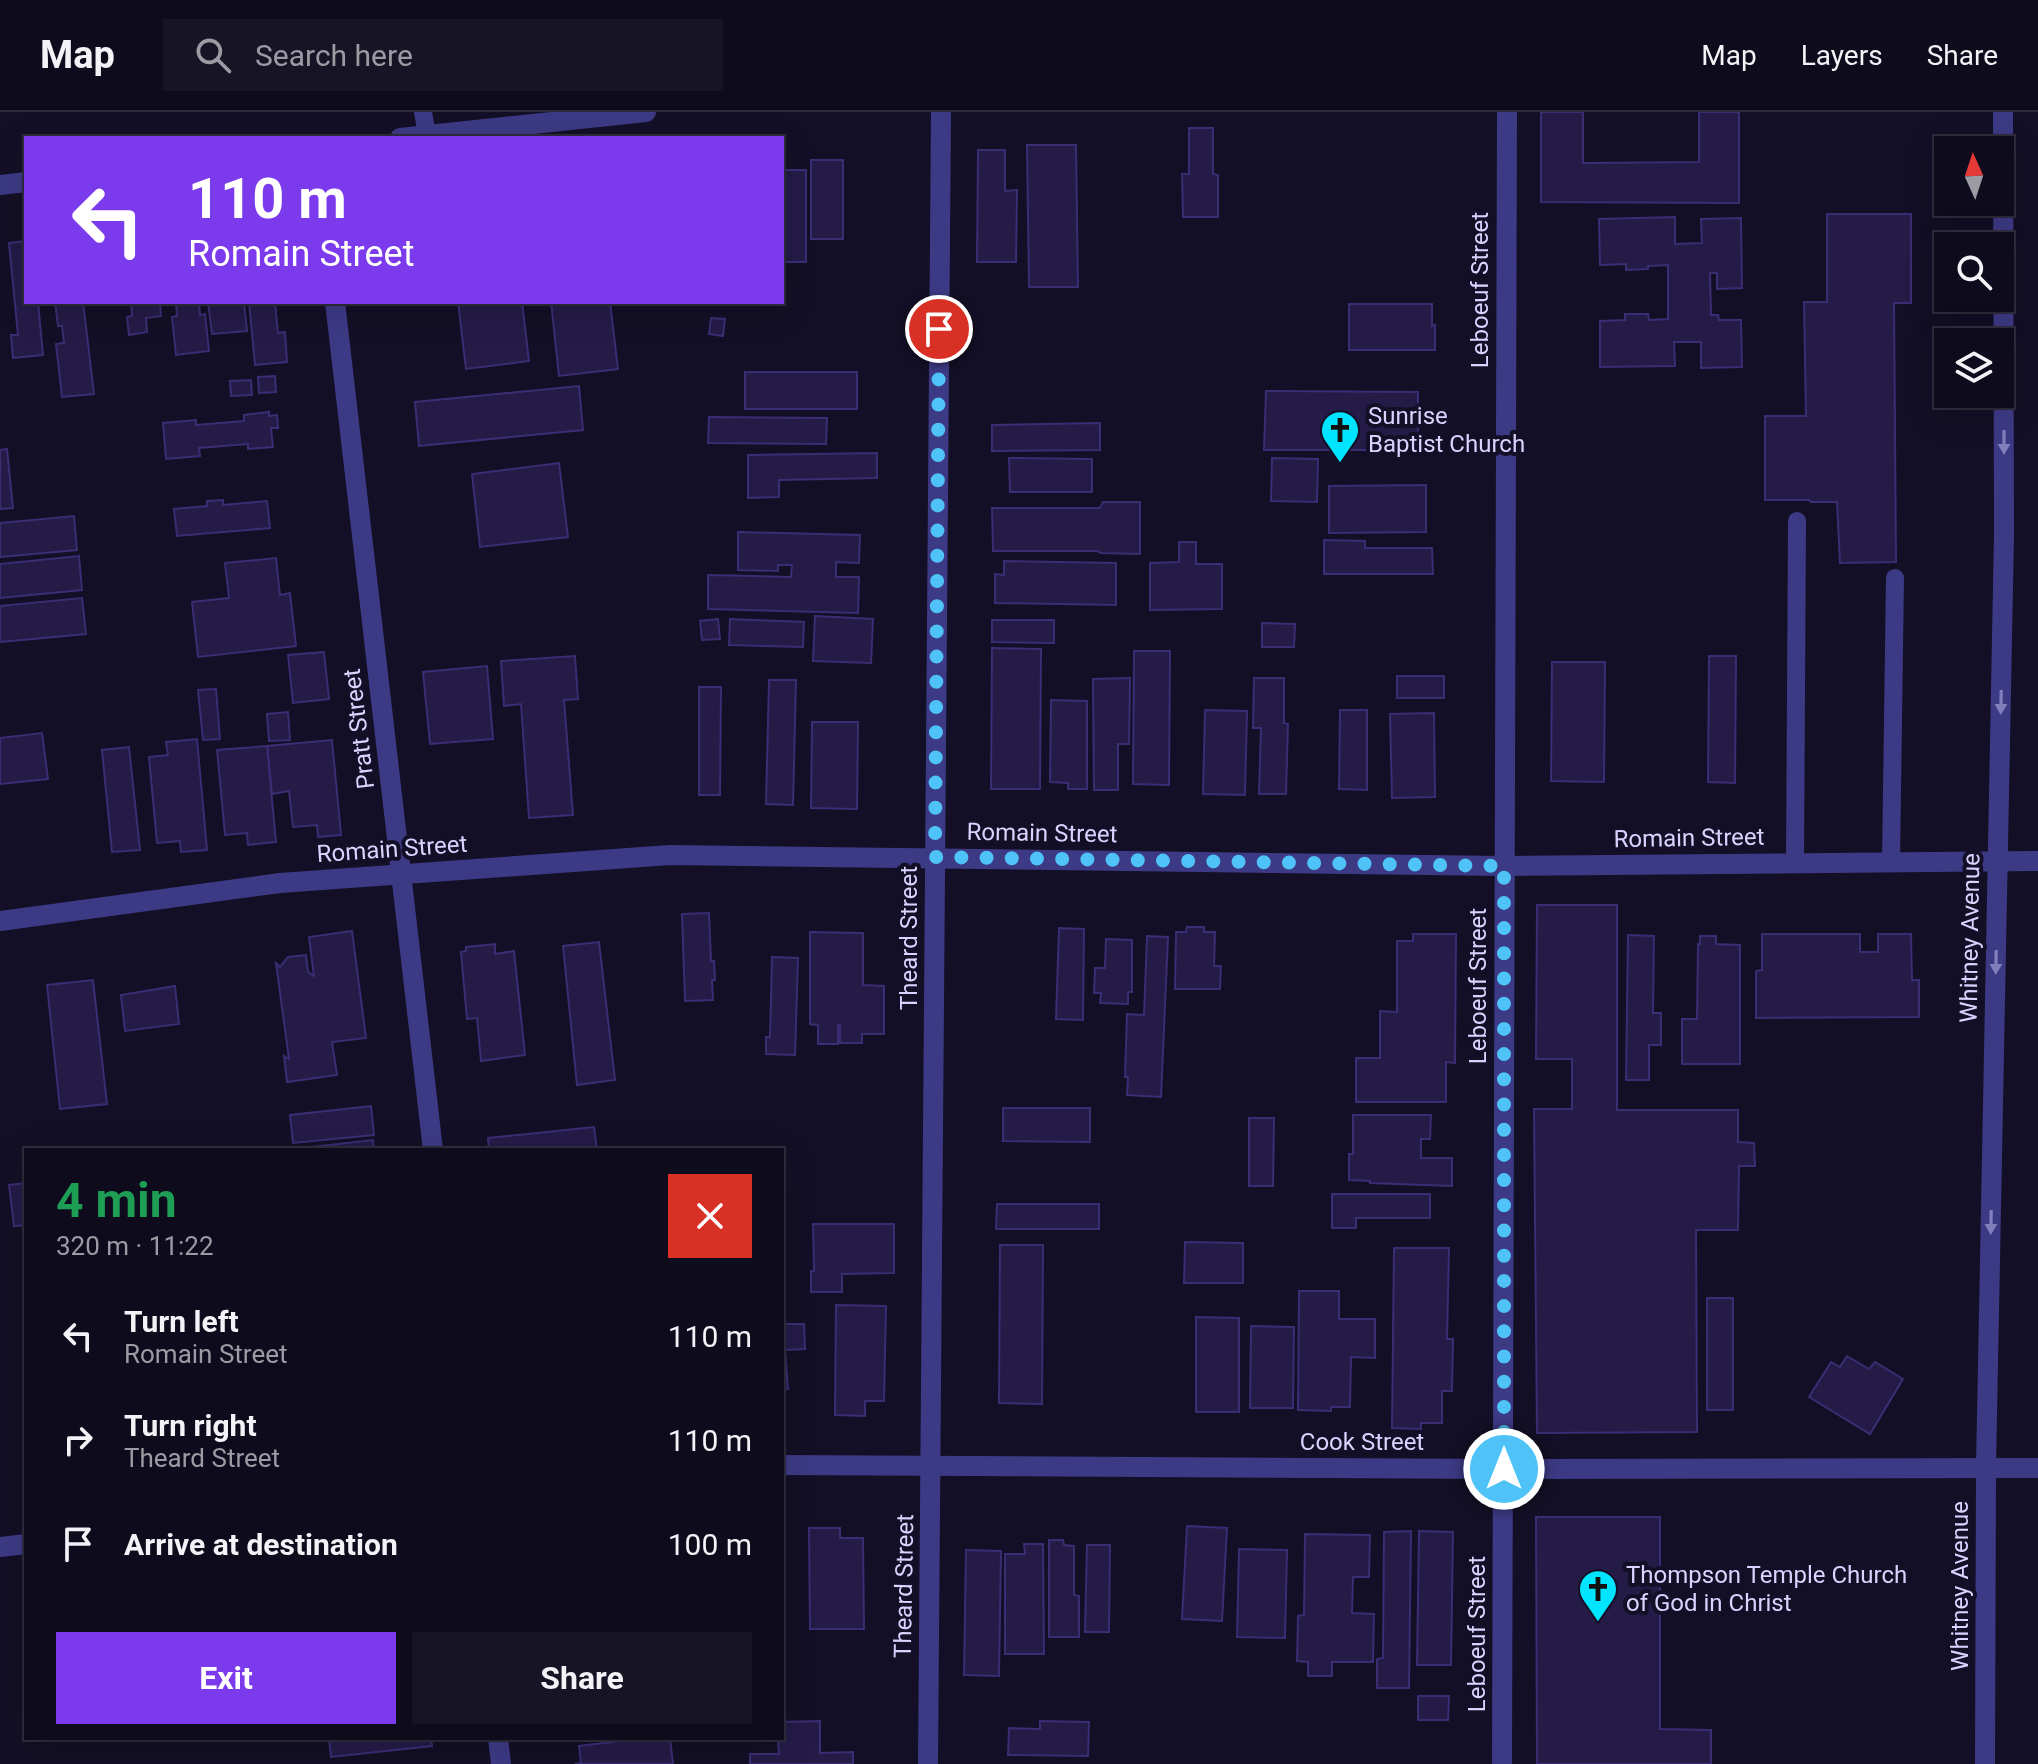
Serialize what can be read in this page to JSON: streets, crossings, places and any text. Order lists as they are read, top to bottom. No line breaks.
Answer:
{"streets":{"street":["Leboeuf Street","Pratt Street","Romain Street","Theard Street","Whitney Avenue","Cook Street"]},"crossings":[["Leboeuf Street","Romain Street"],["Leboeuf Street","Cook Street"],["Pratt Street","Romain Street"],["Romain Street","Theard Street"],["Romain Street","Whitney Avenue"],["Theard Street","Cook Street"],["Whitney Avenue","Cook Street"]],"one_way":["Whitney Avenue"],"places":{"church":["Sunrise Baptist Church","Thompson Temple Church of God in Christ"]},"north":"top","page":{"header":"Map","search":"Search here","nav":["Map","Layers","Share"],"turn":["110 m","Romain Street"],"heading":["4 min","320 m · 11:22"],"list":[{"name":"Turn left","note":"Romain Street","value":"110 m"},{"name":"Turn right","note":"Theard Street","value":"110 m"},{"name":"Arrive at destination","value":"100 m"}],"buttons":["Exit","Share"]}}
